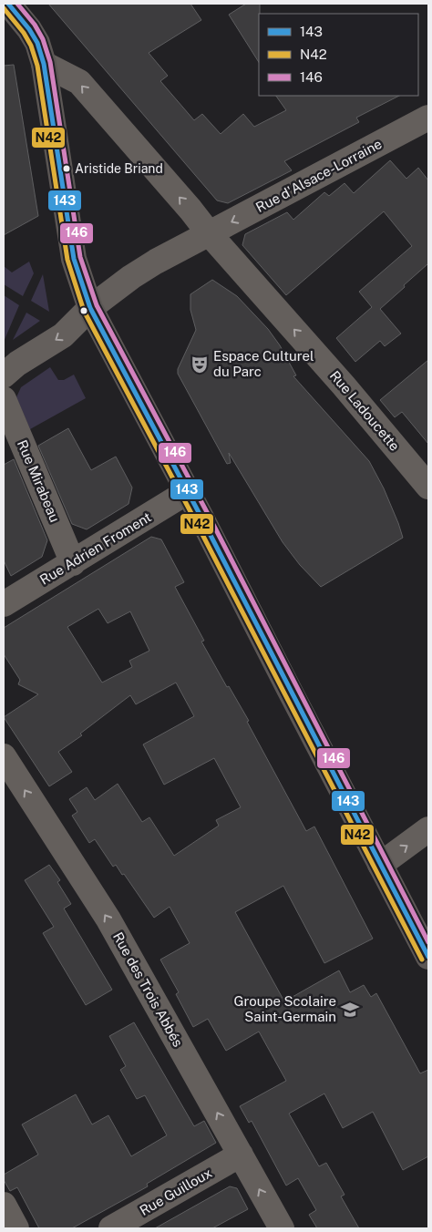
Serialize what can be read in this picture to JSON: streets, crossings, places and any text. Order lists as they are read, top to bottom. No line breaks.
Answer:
{"streets":{"street":["Rue d'Alsace-Lorraine","Rue Ladoucette","Rue Mirabeau","Rue Adrien Froment","Rue des Trois Abbés","Rue Guilloux"]},"crossings":[["Rue d'Alsace-Lorraine","Rue Ladoucette"],["Rue Mirabeau","Rue Adrien Froment"],["Rue des Trois Abbés","Rue Guilloux"]],"one_way":["Rue d'Alsace-Lorraine","Rue Ladoucette","Rue des Trois Abbés"],"places":{"other":["Aristide Briand"],"theatre":["Espace Culturel du Parc"],"school or university":["Groupe Scolaire Saint-Germain"]},"lines":["transit line 143","transit line 146","transit line N42"],"legend":["143","N42","146"]}
